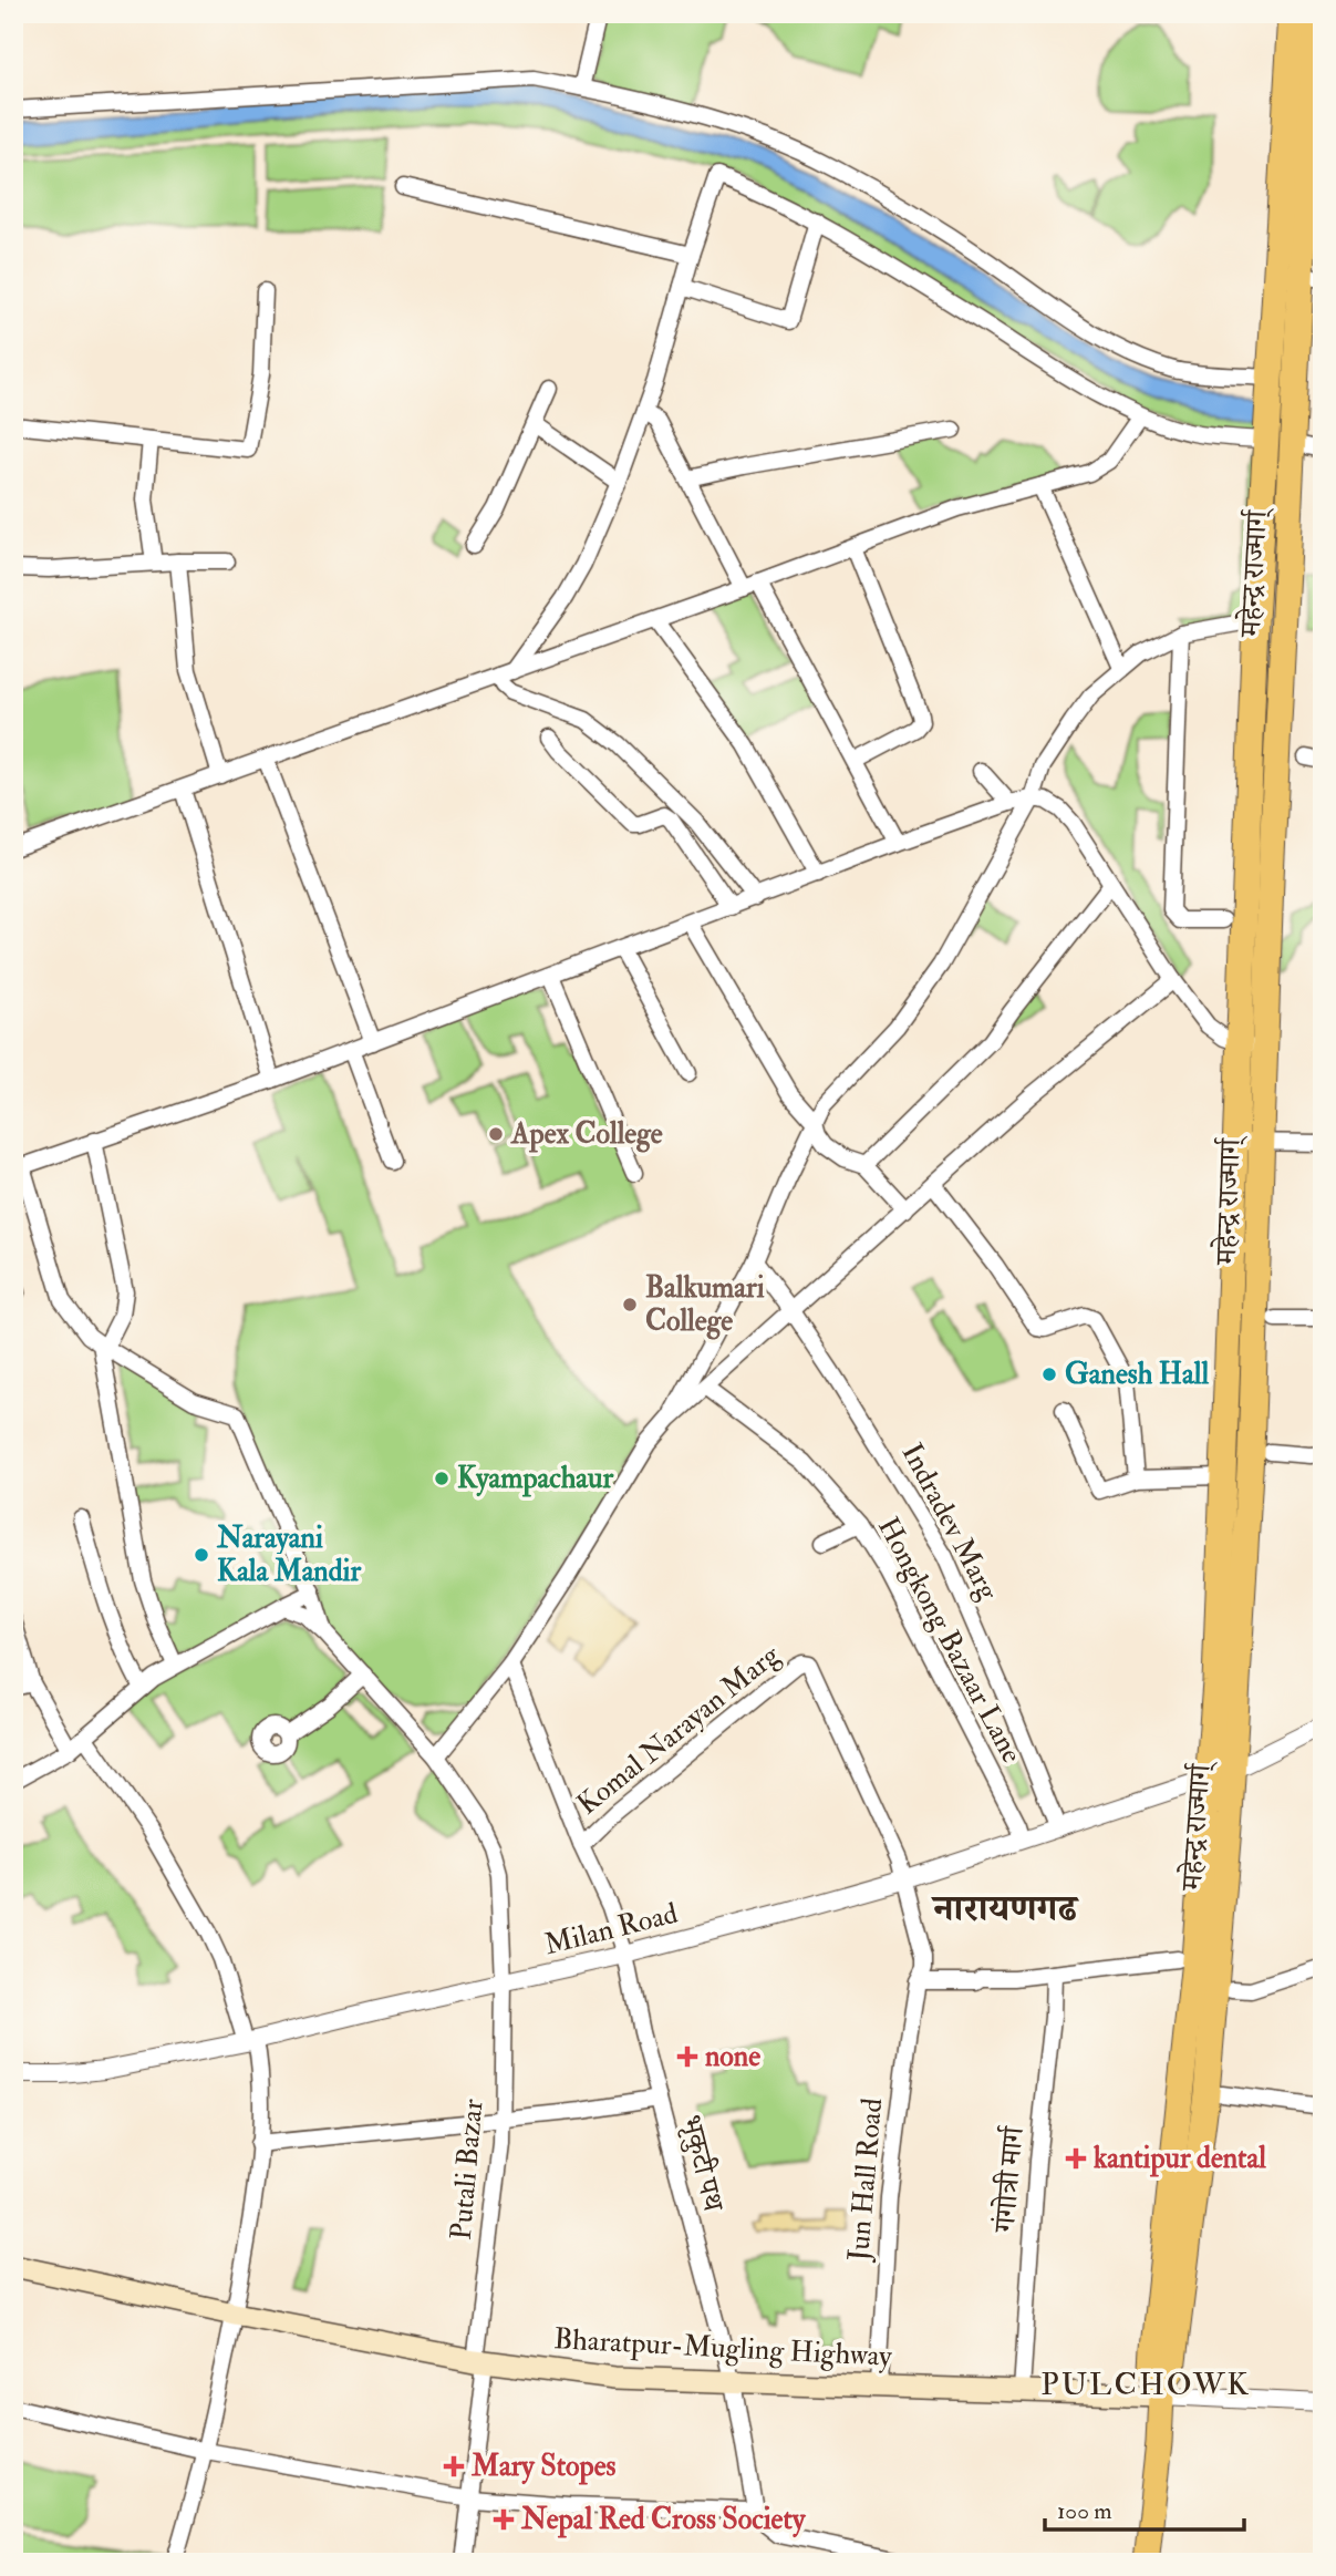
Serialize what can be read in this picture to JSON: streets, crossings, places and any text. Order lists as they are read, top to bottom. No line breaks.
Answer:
{"streets":{"highway":["महेन्द्र राज्मार्ग्"],"main road":["Bharatpur-Mugling Highway"],"street":["Indradev Marg","Hongkong Bazaar Lane","Komal Narayan Marg","Milan Road","भृकुटी पथ","Putali Bazar","Jun Hall Road","गंगोत्री मार्ग"]},"crossings":[["महेन्द्र राज्मार्ग्","Milan Road"],["महेन्द्र राज्मार्ग्","Bharatpur-Mugling Highway"],["Indradev Marg","Milan Road"],["Hongkong Bazaar Lane","Milan Road"],["Komal Narayan Marg","Milan Road"],["Komal Narayan Marg","भृकुटी पथ"],["Komal Narayan Marg","Jun Hall Road"],["Milan Road","भृकुटी पथ"],["Milan Road","Putali Bazar"],["Milan Road","Jun Hall Road"],["भृकुटी पथ","Bharatpur-Mugling Highway"],["Putali Bazar","Bharatpur-Mugling Highway"],["Jun Hall Road","Bharatpur-Mugling Highway"],["गंगोत्री मार्ग","Bharatpur-Mugling Highway"]],"districts":["नारायणगढ","PULCHOWK"],"places":{"other":["Apex College","Balkumari College","Ganesh Hall","Kyampachaur","Narayani Kala Mandir"],"health":["none","kantipur dental","Mary Stopes","Nepal Red Cross Society"]},"scale_bar":"100 m"}
